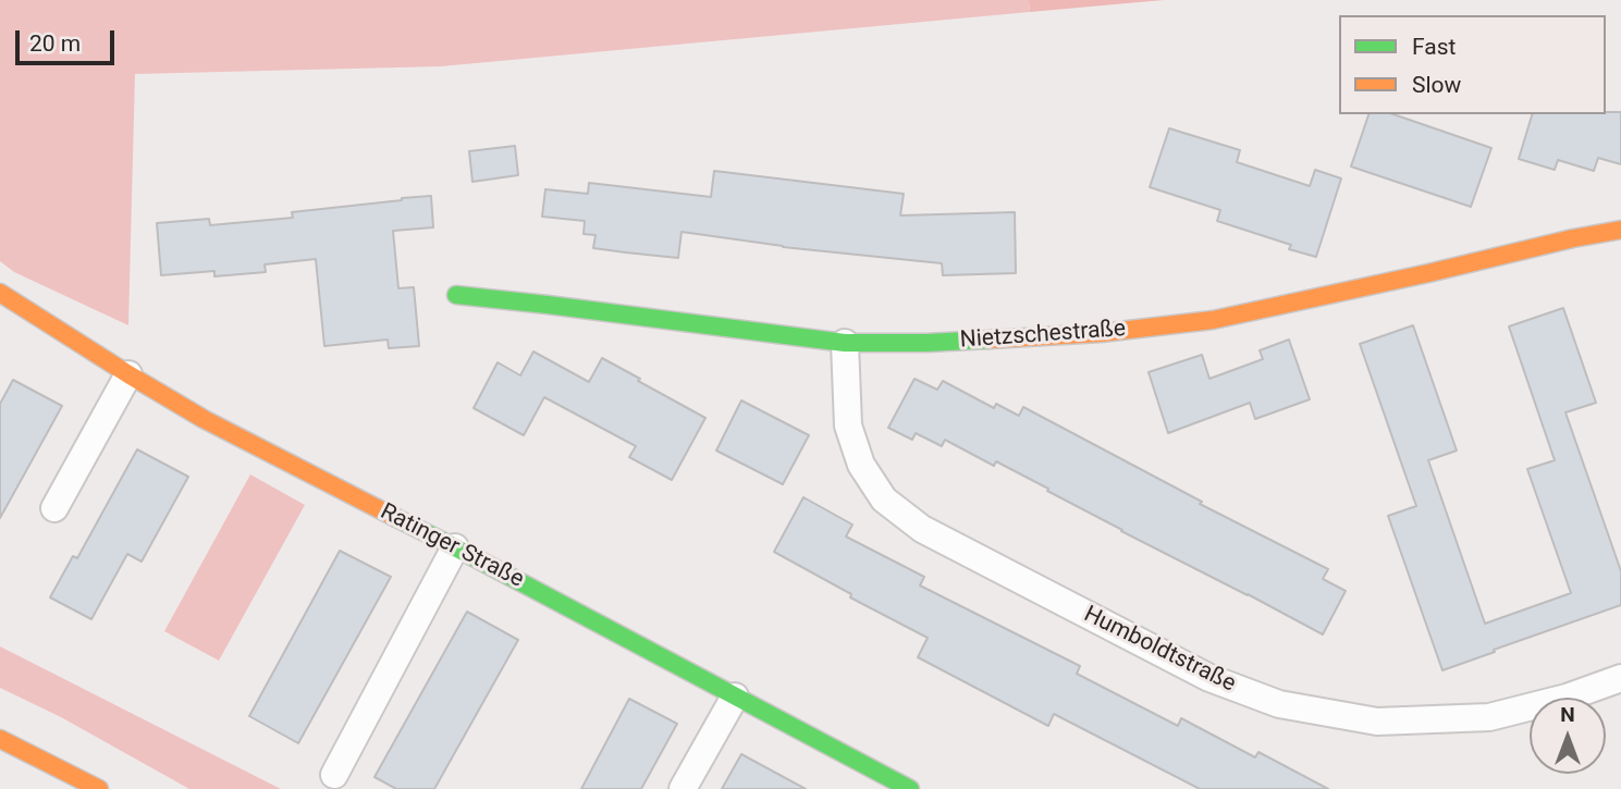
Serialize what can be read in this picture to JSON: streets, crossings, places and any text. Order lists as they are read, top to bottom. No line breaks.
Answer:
{"streets":{"street":["Nietzschestraße","Ratinger Straße","Humboldtstraße"]},"crossings":[["Nietzschestraße","Humboldtstraße"]],"legend":["Fast","Slow"],"scale_bar":"20 m","north":"top"}
